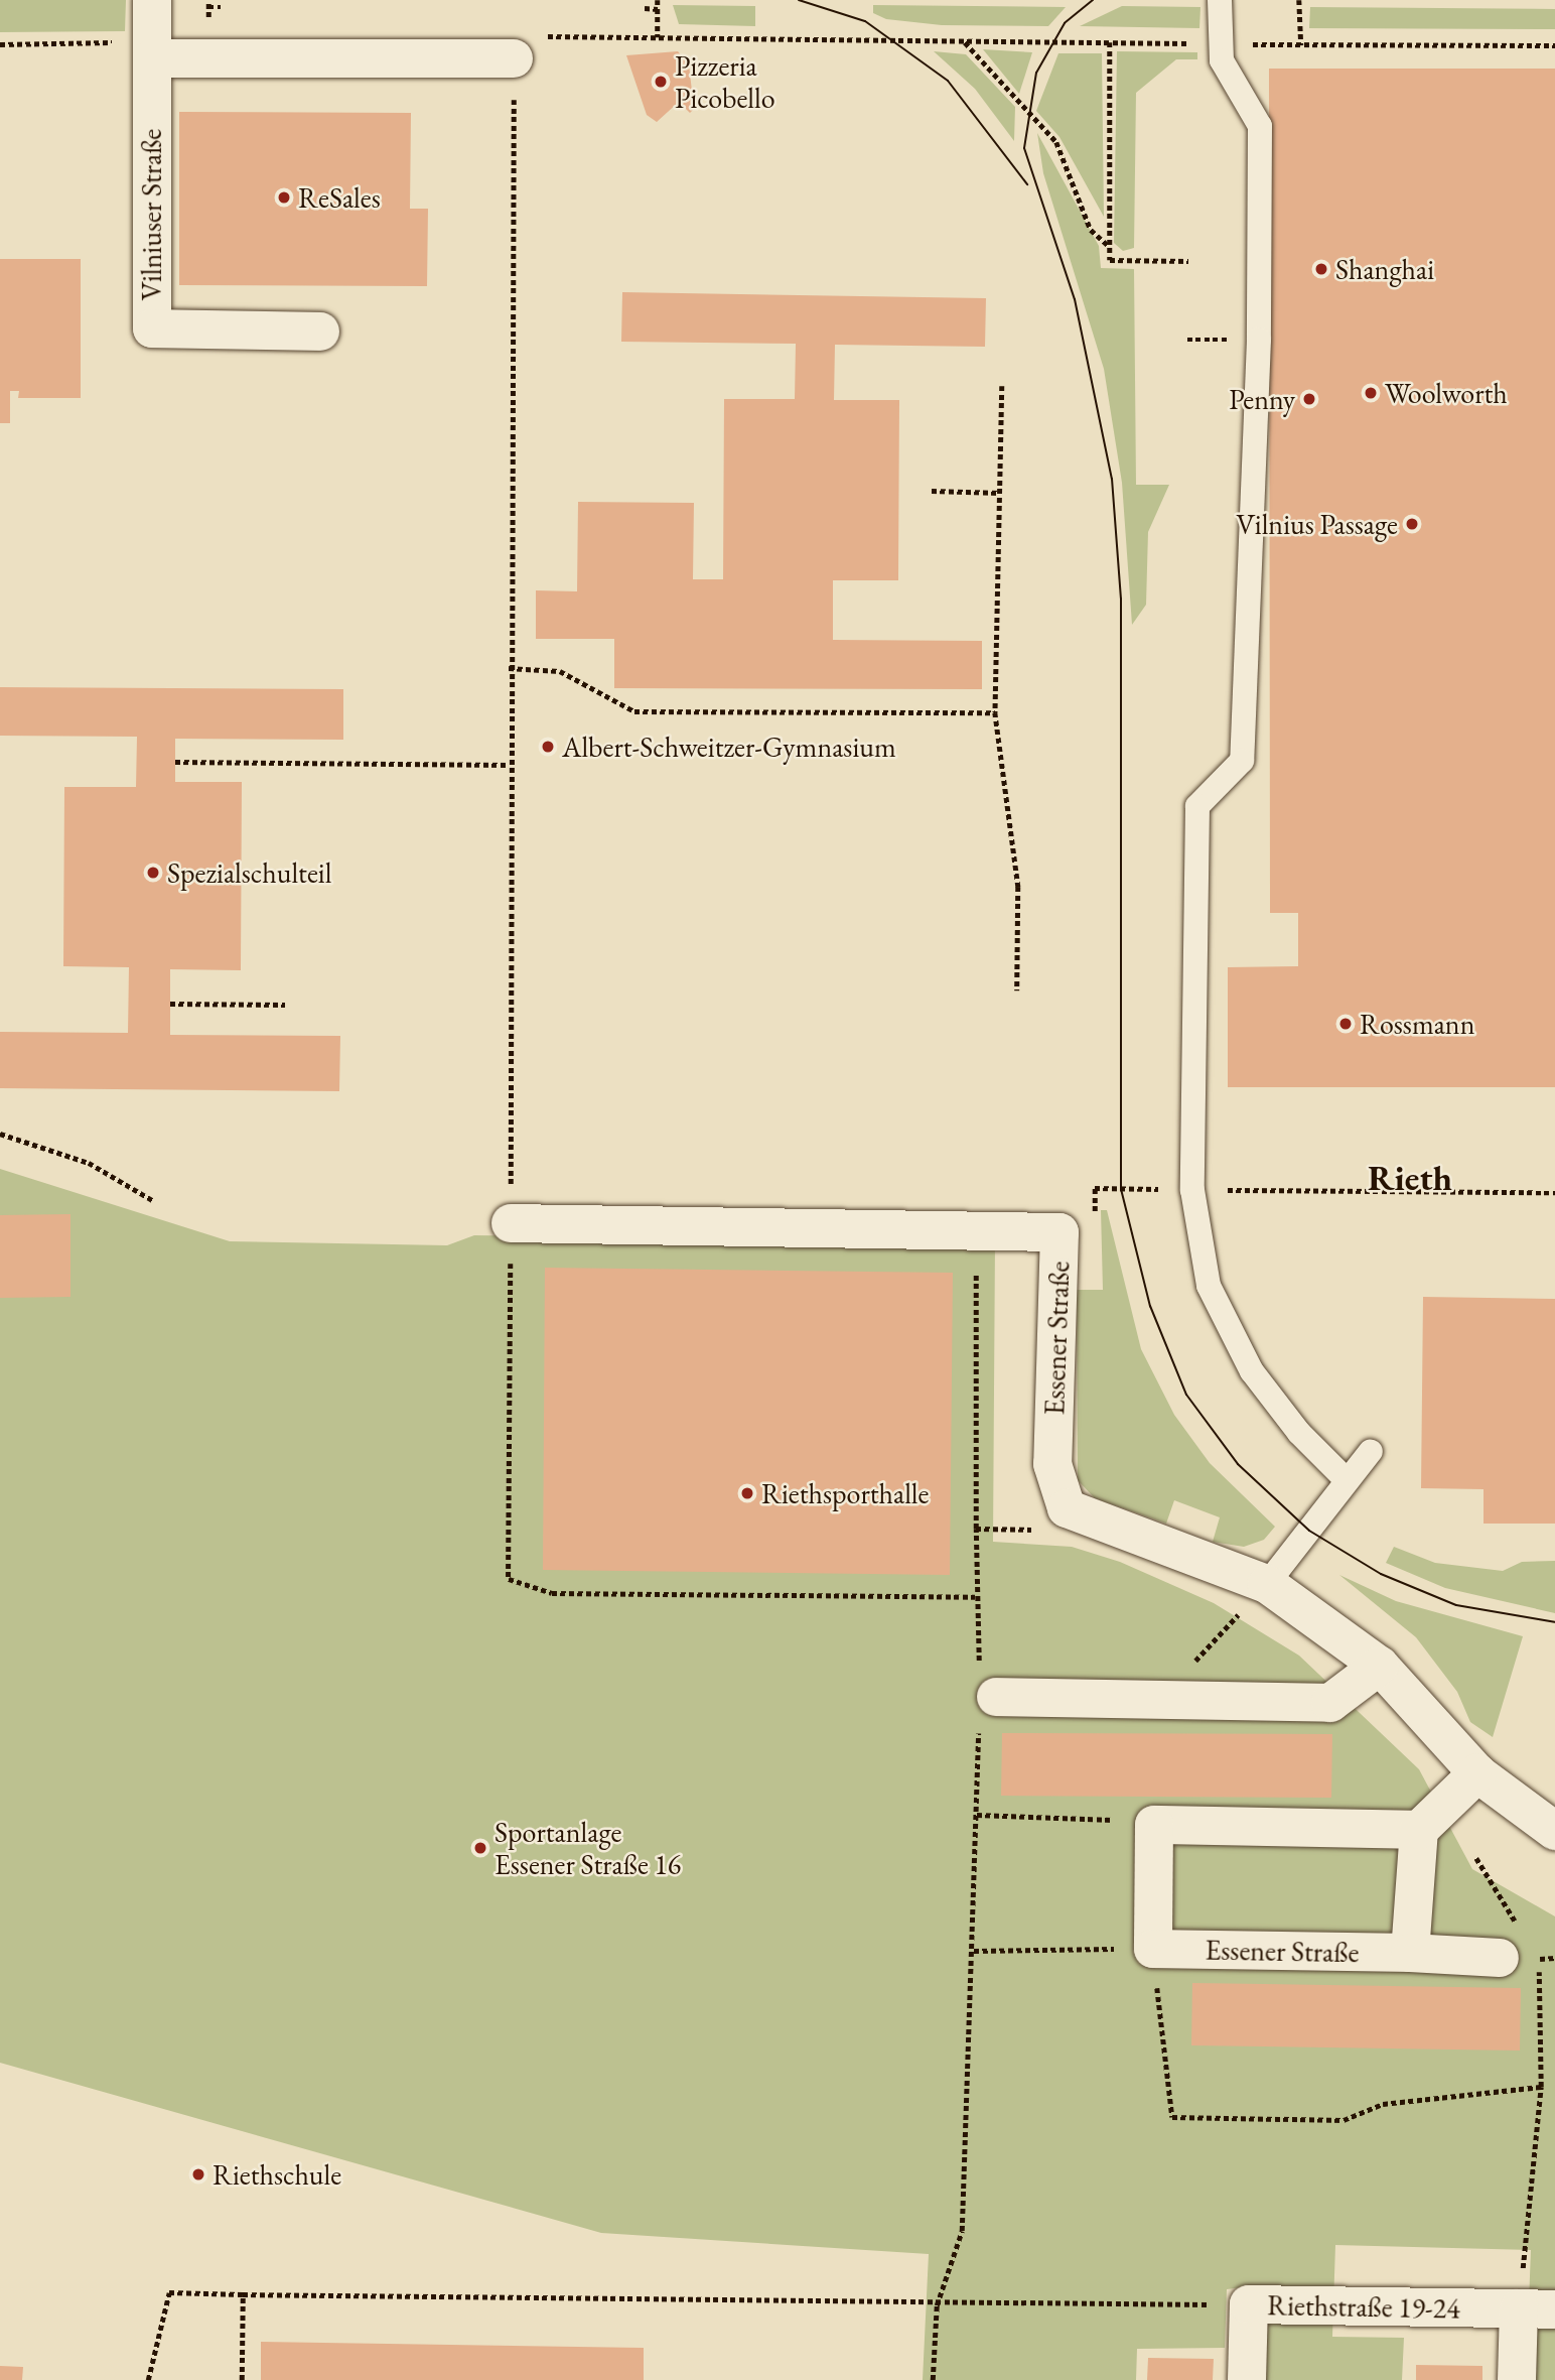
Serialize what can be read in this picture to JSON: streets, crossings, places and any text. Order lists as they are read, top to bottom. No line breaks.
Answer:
{"streets":{"street":["Vilniuser Straße","Essener Straße","Riethstraße 19-24"]},"districts":["Rieth"],"places":["Pizzeria Picobello","ReSales","Shanghai","Woolworth","Penny","Vilnius Passage","Albert-Schweitzer-Gymnasium","Spezialschulteil","Rossmann","Riethsporthalle","Sportanlage Essener Straße 16","Riethschule"]}
